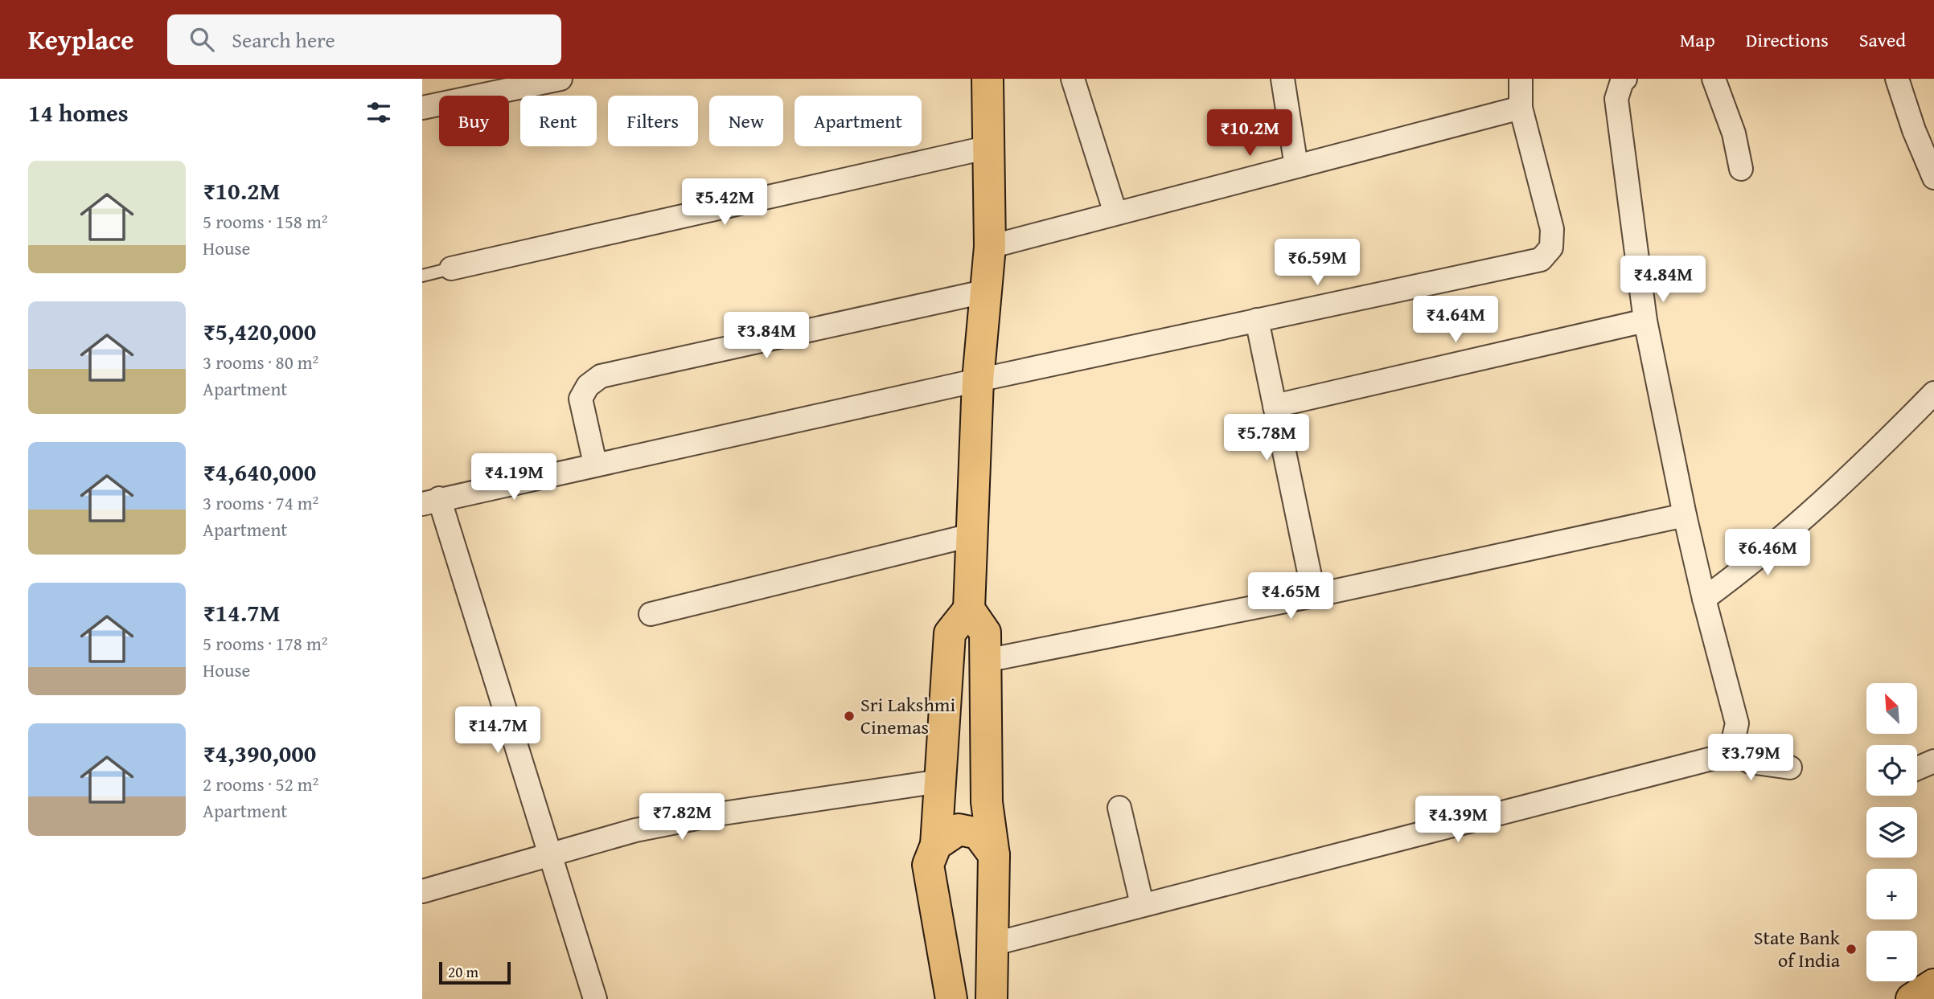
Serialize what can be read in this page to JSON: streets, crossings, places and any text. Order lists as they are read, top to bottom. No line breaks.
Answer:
{"places":["Sri Lakshmi Cinemas","State Bank of India"],"scale_bar":"20 m","north":"top left","page":{"header":"Keyplace","search":"Search here","nav":["Map","Directions","Saved"],"heading":"14 homes","chip":["Buy","Rent","Filters","New","Apartment"],"price":["₹10.2M","₹5.42M","₹6.59M","₹4.84M","₹4.64M","₹3.84M","₹5.78M","₹4.19M","₹6.46M","₹4.65M","₹14.7M","₹3.79M","₹7.82M","₹4.39M"],"list":[{"name":"₹10.2M","note":"5 rooms · 158 m² · House"},{"name":"₹5,420,000","note":"3 rooms · 80 m² · Apartment"},{"name":"₹4,640,000","note":"3 rooms · 74 m² · Apartment"},{"name":"₹14.7M","note":"5 rooms · 178 m² · House"},{"name":"₹4,390,000","note":"2 rooms · 52 m² · Apartment"}],"map_buttons":["+","−"],"scale":"20 m"}}
